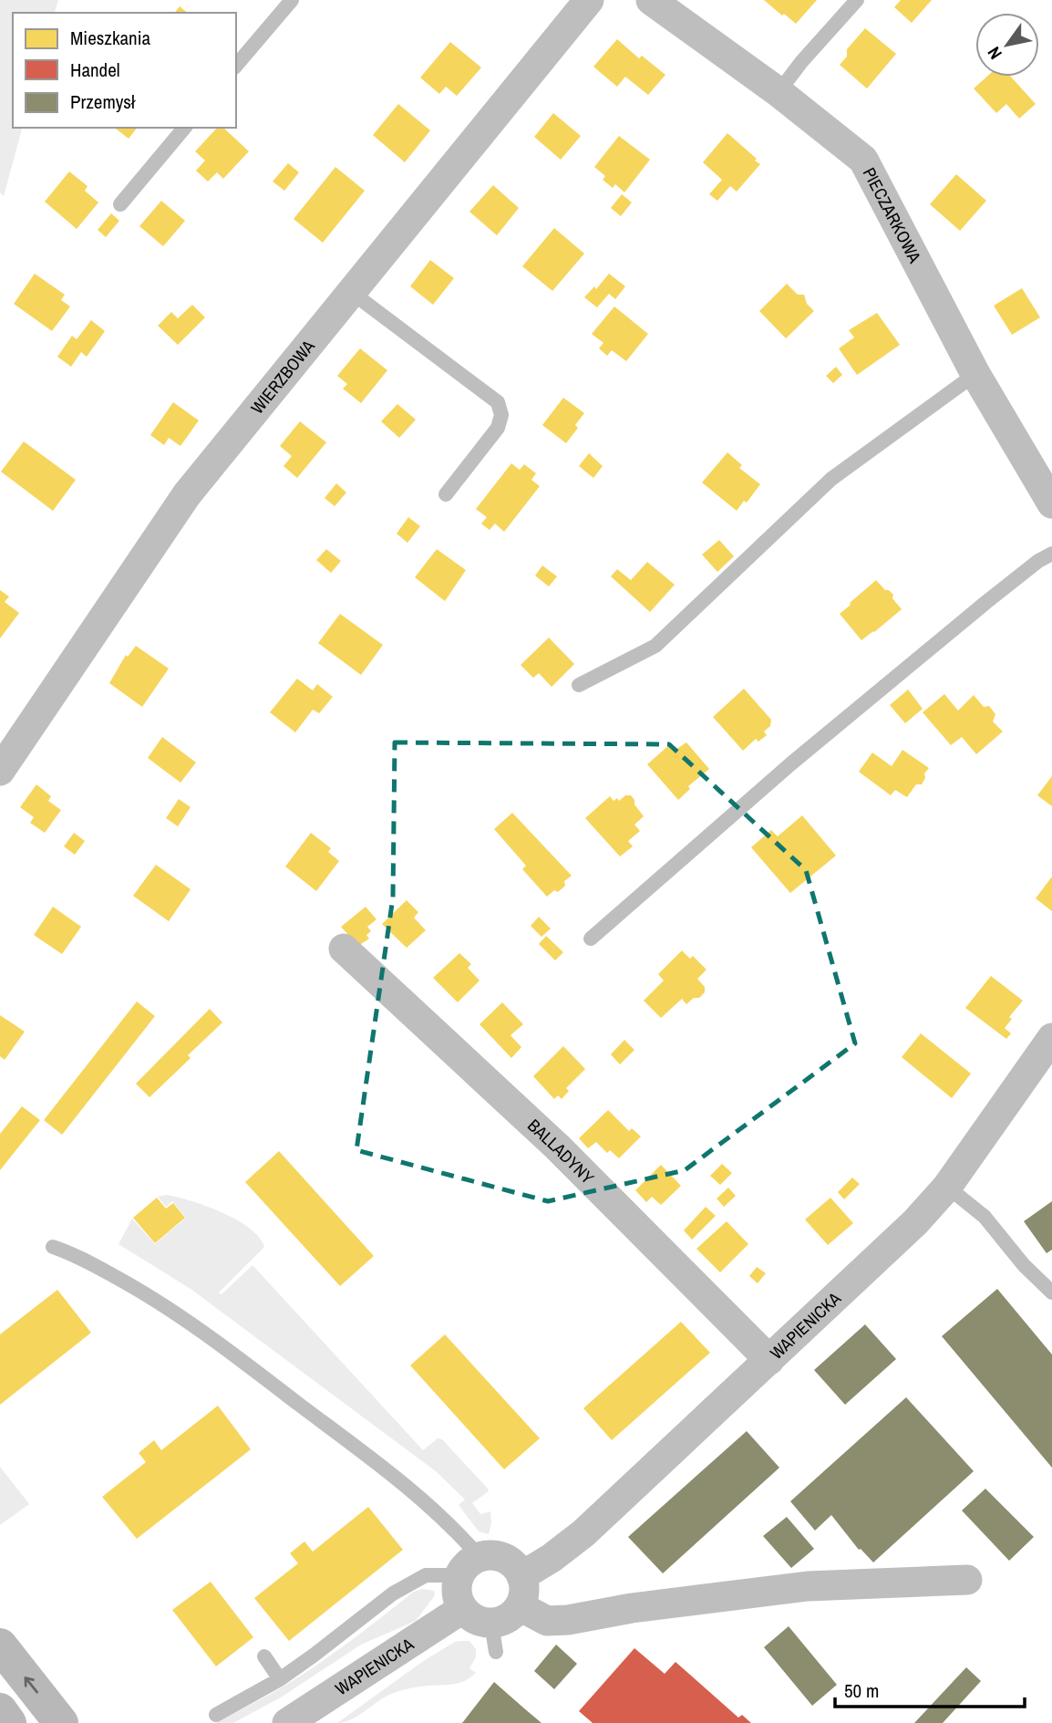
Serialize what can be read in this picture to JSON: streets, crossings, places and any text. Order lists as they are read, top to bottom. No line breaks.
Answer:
{"streets":{"street":["PIECZARKOWA","WIERZBOWA","BALLADYNY","WAPIENICKA"]},"crossings":[["BALLADYNY","WAPIENICKA"]],"legend":["Mieszkania","Handel","Przemysł"],"scale_bar":"50 m","north":"bottom left"}
